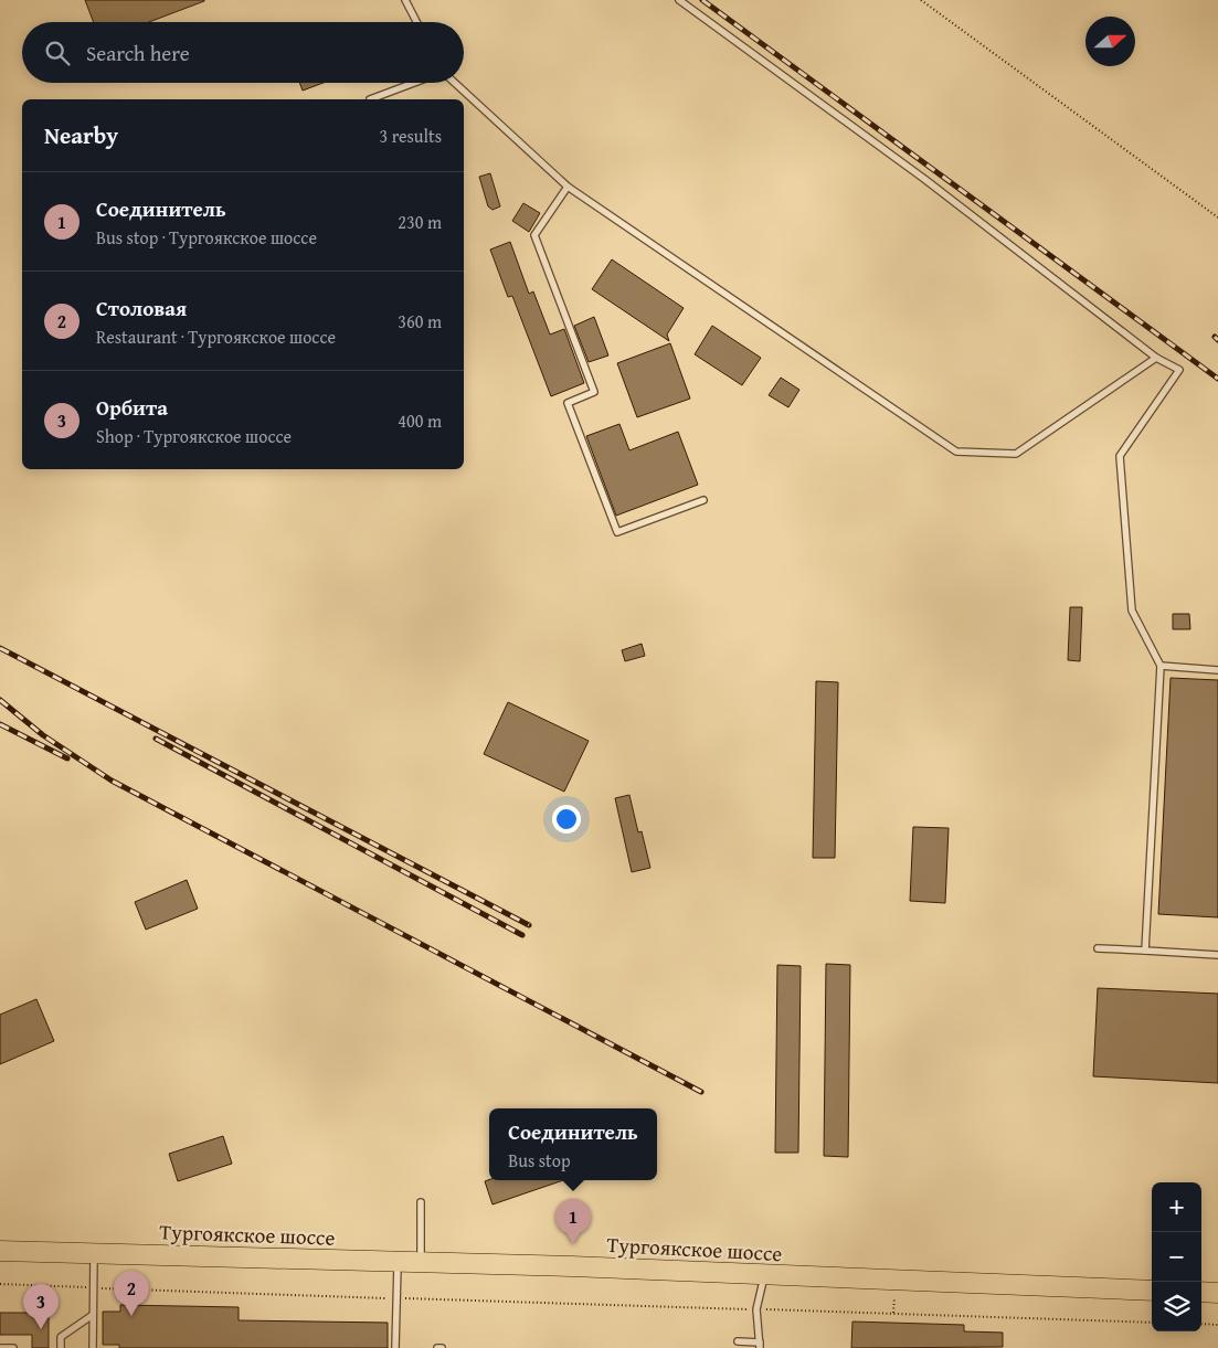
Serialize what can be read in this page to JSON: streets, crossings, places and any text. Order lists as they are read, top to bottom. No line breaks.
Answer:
{"streets":{"main road":["Тургоякское шоссе"]},"north":"right","page":{"search":"Search here","heading":["Nearby","3 results"],"list":[{"mark":"1","name":"Соединитель","note":"Bus stop · Тургоякское шоссе","value":"230 m"},{"mark":"2","name":"Столовая","note":"Restaurant · Тургоякское шоссе","value":"360 m"},{"mark":"3","name":"Орбита","note":"Shop · Тургоякское шоссе","value":"400 m"}],"popup":["Соединитель","Bus stop"],"map_buttons":["+","−"],"pins":["1","2","3"]}}
